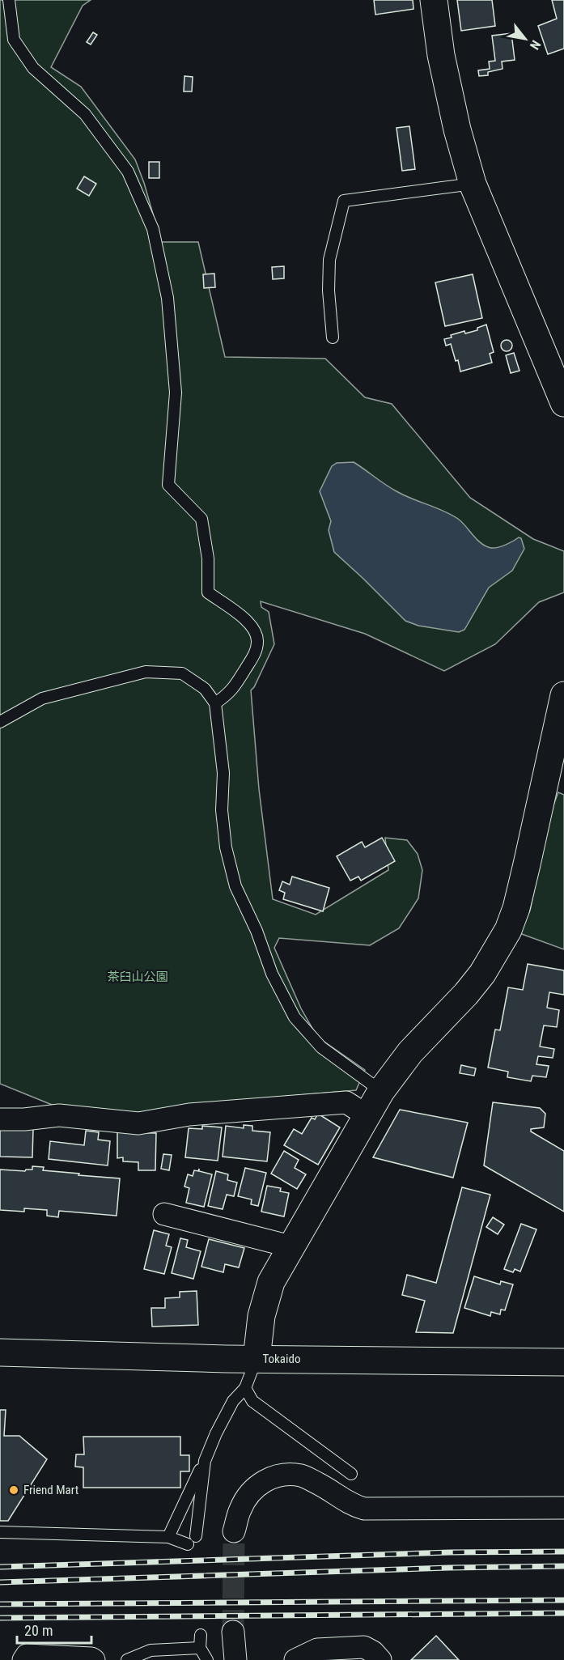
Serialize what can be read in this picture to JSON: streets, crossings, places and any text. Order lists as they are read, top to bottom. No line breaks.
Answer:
{"streets":{"main road":["Tokaido"]},"parks":["茶臼山公園"],"places":["Friend Mart"],"scale_bar":"20 m","north":"bottom right"}
